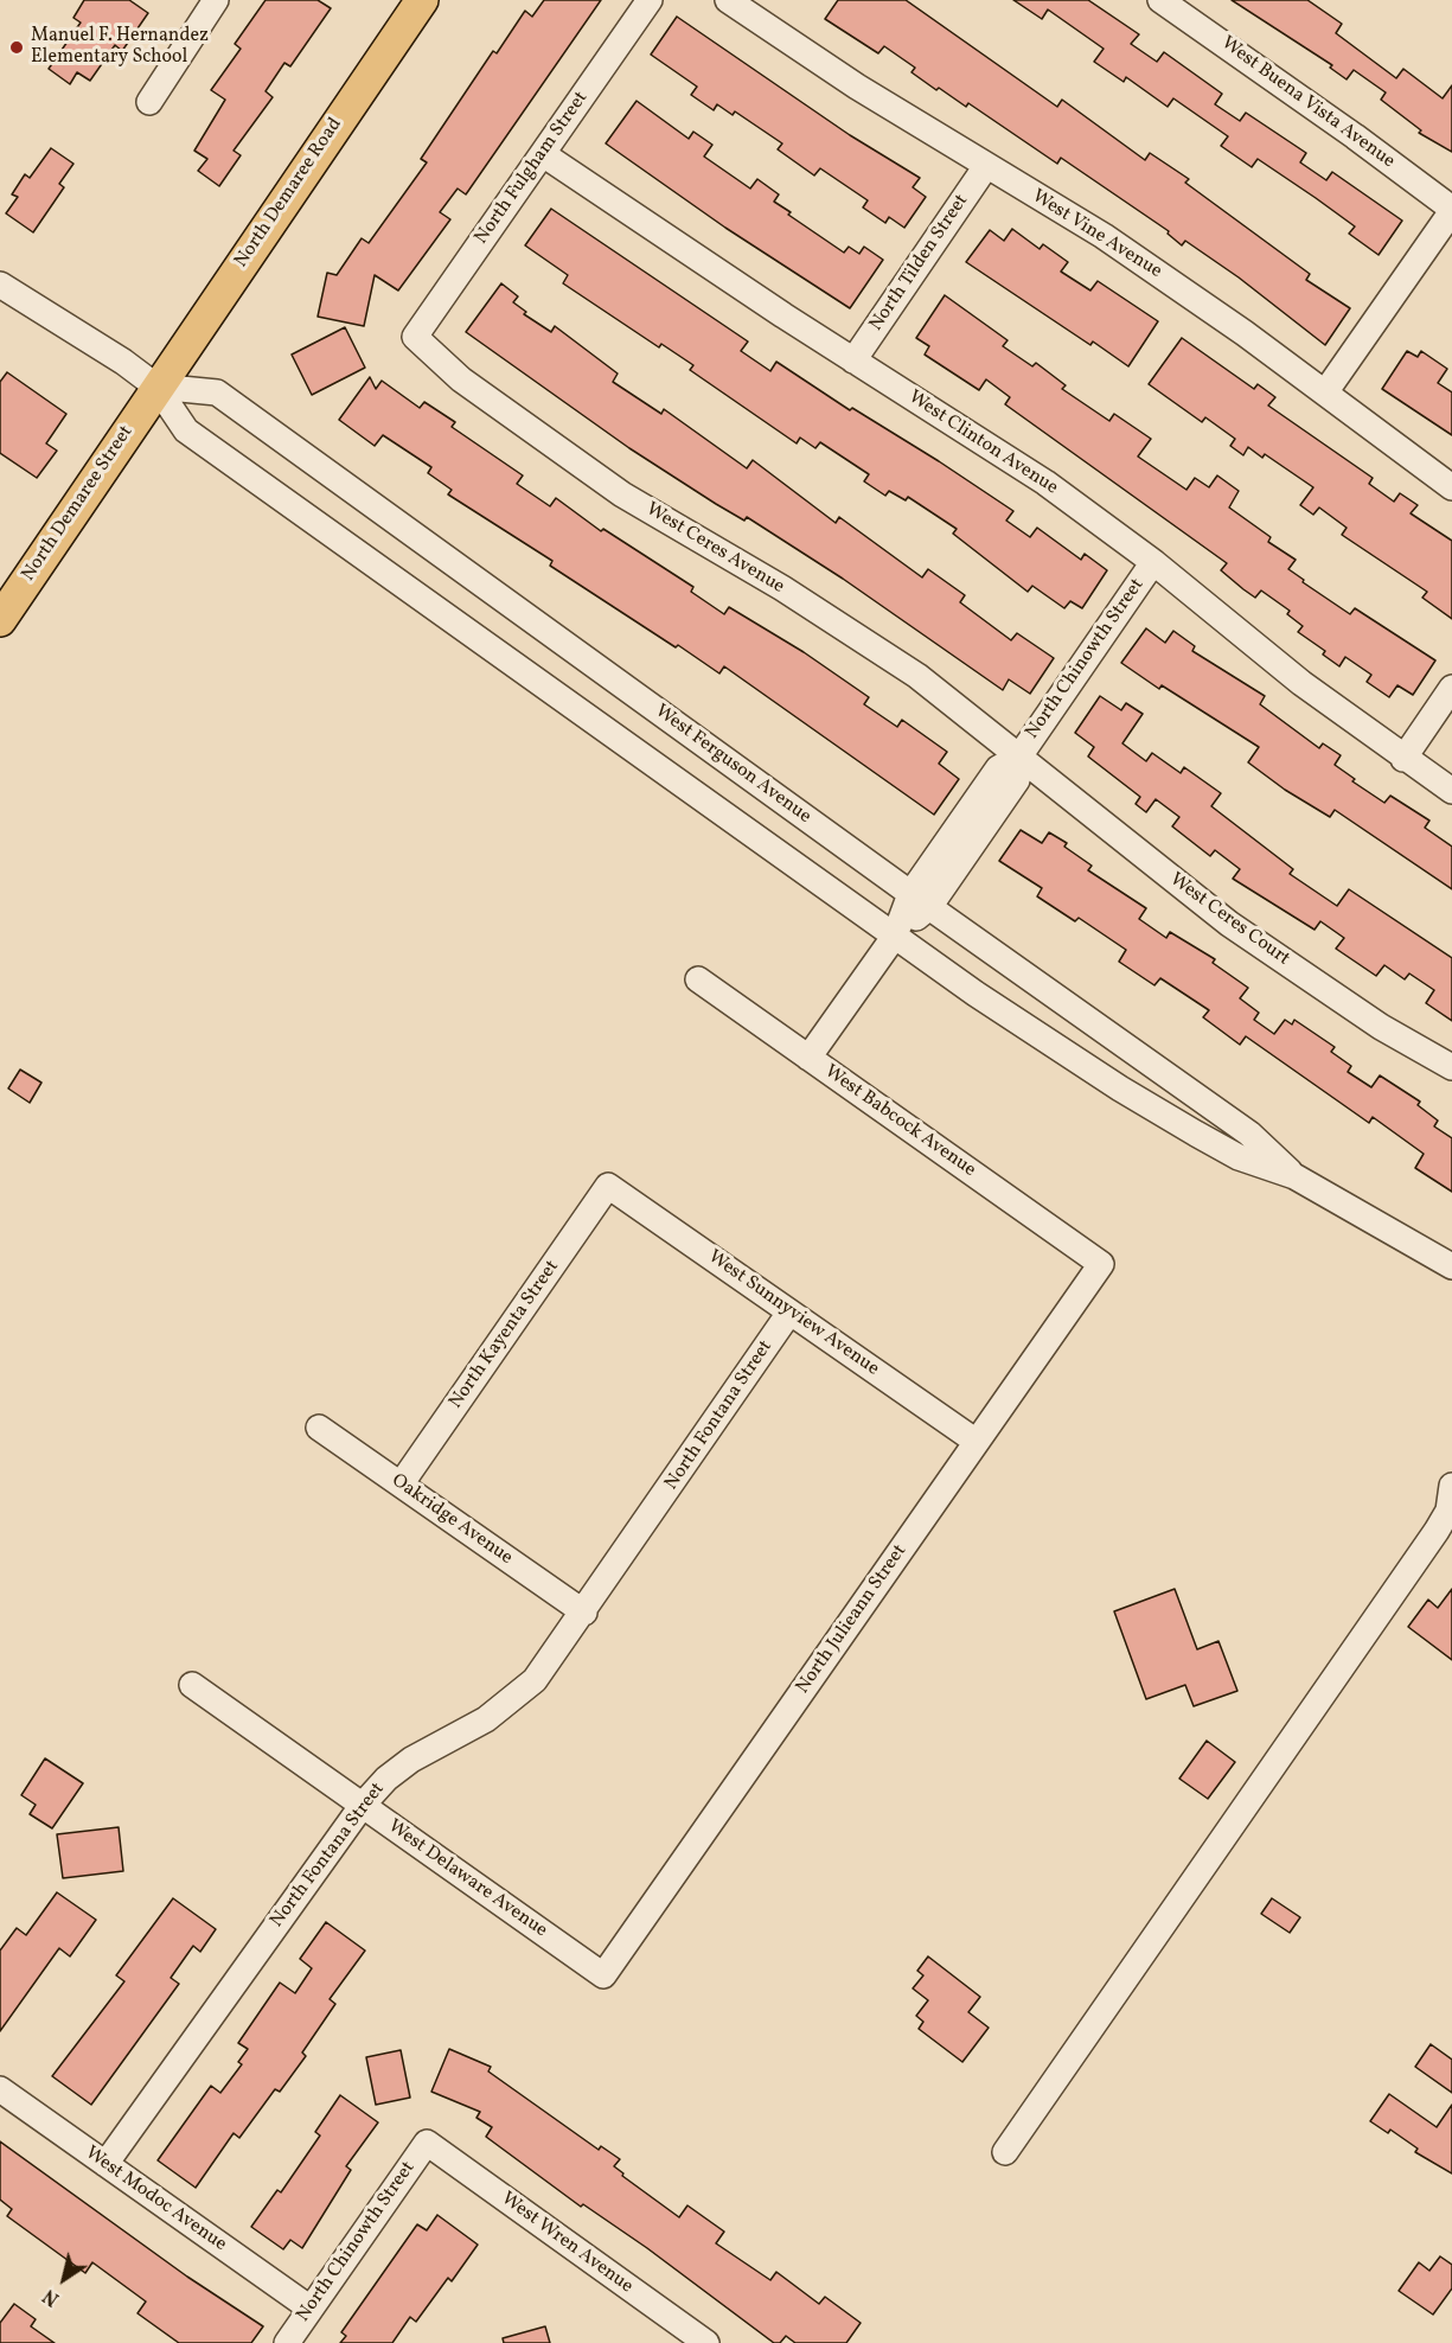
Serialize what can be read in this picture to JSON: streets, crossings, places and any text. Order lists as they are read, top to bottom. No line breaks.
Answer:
{"streets":{"main road":["North Demaree Road","North Demaree Street"],"street":["West Buena Vista Avenue","North Fulgham Street","West Vine Avenue","North Tilden Street","West Clinton Avenue","West Ceres Avenue","North Chinowth Street","West Ferguson Avenue","West Ceres Court","West Babcock Avenue","West Sunnyview Avenue","North Kayenta Street","North Fontana Street","Oakridge Avenue","North Julieann Street","West Delaware Avenue","West Modoc Avenue","West Wren Avenue"]},"crossings":[["North Fulgham Street","West Clinton Avenue"],["North Fulgham Street","West Ceres Avenue"],["North Demaree Road","North Demaree Street"],["North Demaree Road","West Ferguson Avenue"],["West Vine Avenue","North Tilden Street"],["North Tilden Street","West Clinton Avenue"],["West Clinton Avenue","North Chinowth Street"],["North Demaree Street","West Ferguson Avenue"],["West Ceres Avenue","North Chinowth Street"],["West Ceres Avenue","West Ceres Court"],["North Chinowth Street","West Ferguson Avenue"],["North Chinowth Street","West Ceres Court"],["North Chinowth Street","West Babcock Avenue"],["North Chinowth Street","West Modoc Avenue"],["North Chinowth Street","West Wren Avenue"],["West Babcock Avenue","North Julieann Street"],["West Sunnyview Avenue","North Kayenta Street"],["West Sunnyview Avenue","North Fontana Street"],["West Sunnyview Avenue","North Julieann Street"],["North Kayenta Street","Oakridge Avenue"],["North Fontana Street","Oakridge Avenue"],["North Fontana Street","West Delaware Avenue"],["North Fontana Street","West Modoc Avenue"],["North Julieann Street","West Delaware Avenue"]],"places":["Manuel F. Hernandez Elementary School"],"north":"bottom left"}
